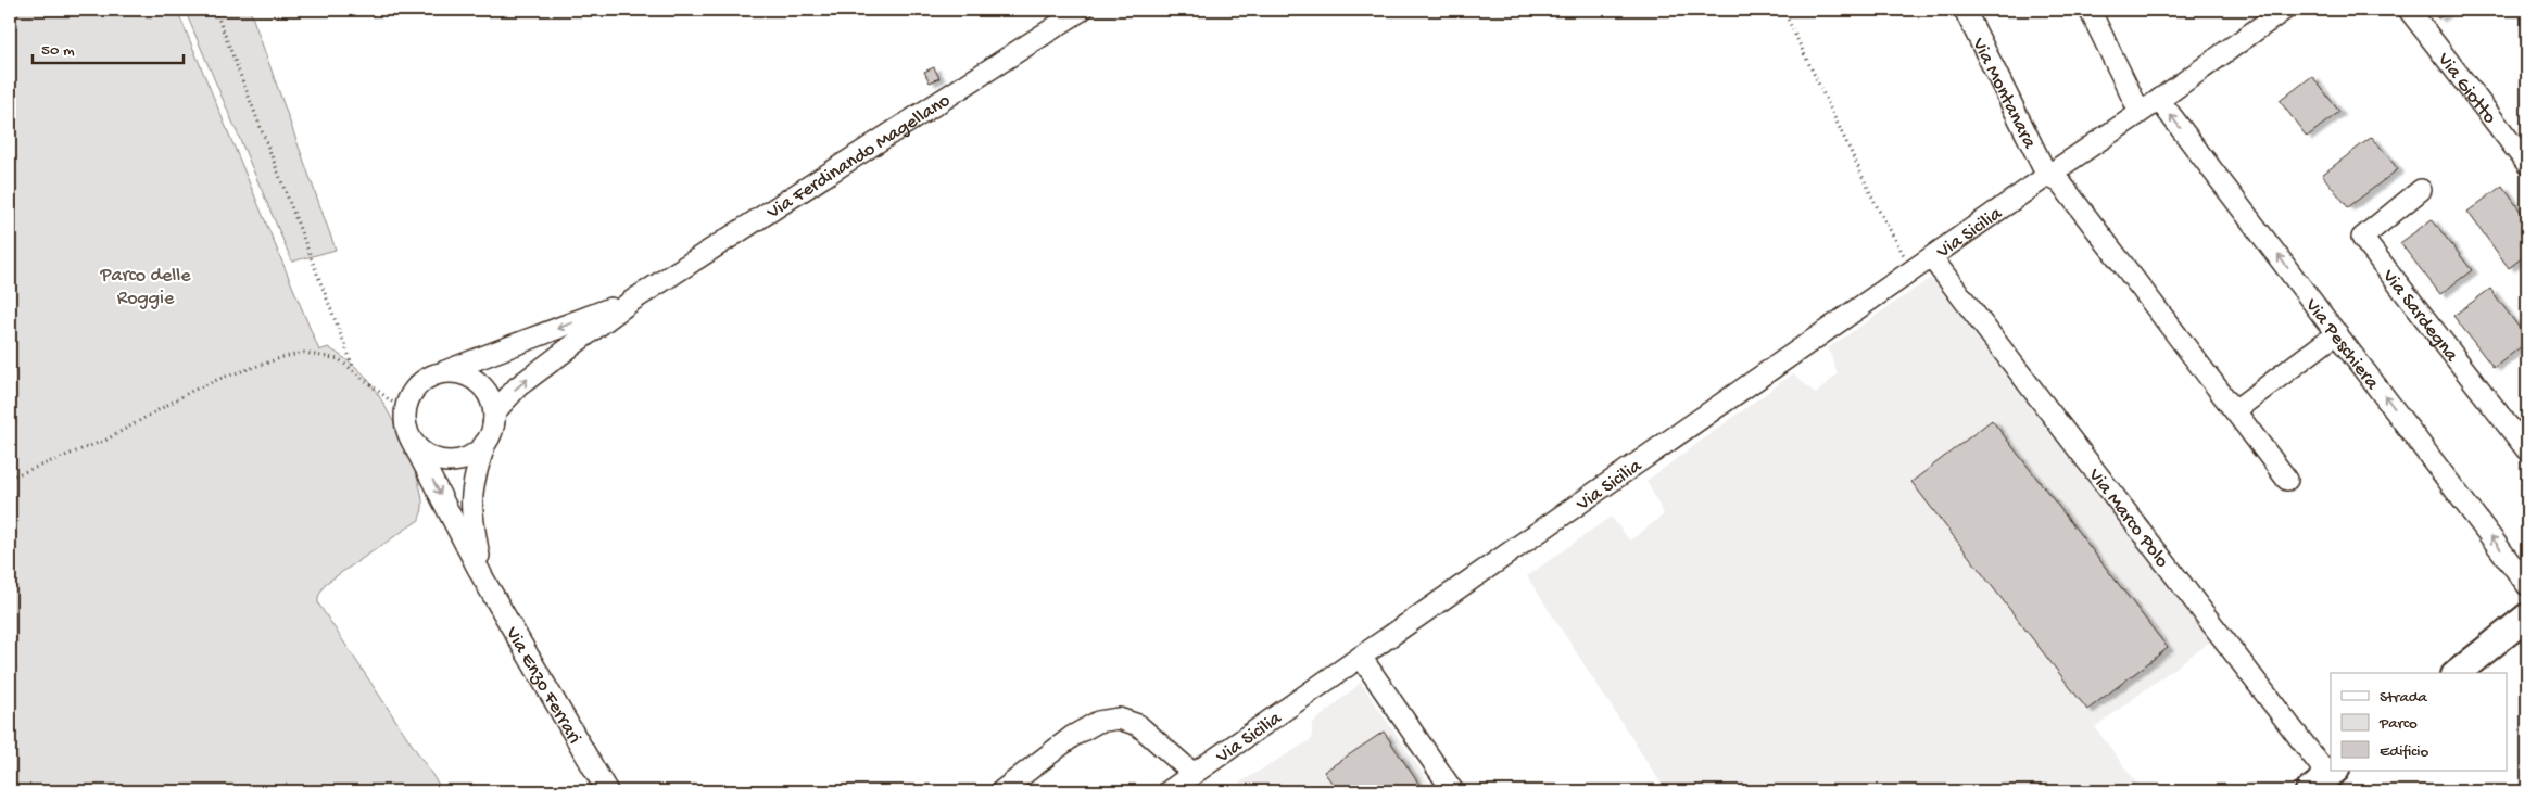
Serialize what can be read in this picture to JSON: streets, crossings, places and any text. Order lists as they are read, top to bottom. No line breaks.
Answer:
{"streets":{"street":["Via Giotto","Via Montanara","Via Ferdinando Magellano","Via Sicilia","Via Sardegna","Via Peschiera","Via Marco Polo","Via Enzo Ferrari"]},"crossings":[["Via Montanara","Via Sicilia"],["Via Ferdinando Magellano","Via Enzo Ferrari"],["Via Sicilia","Via Peschiera"],["Via Sicilia","Via Marco Polo"]],"parks":["Parco delle Roggie"],"legend":["Strada","Parco","Edificio"],"scale_bar":"50 m"}
